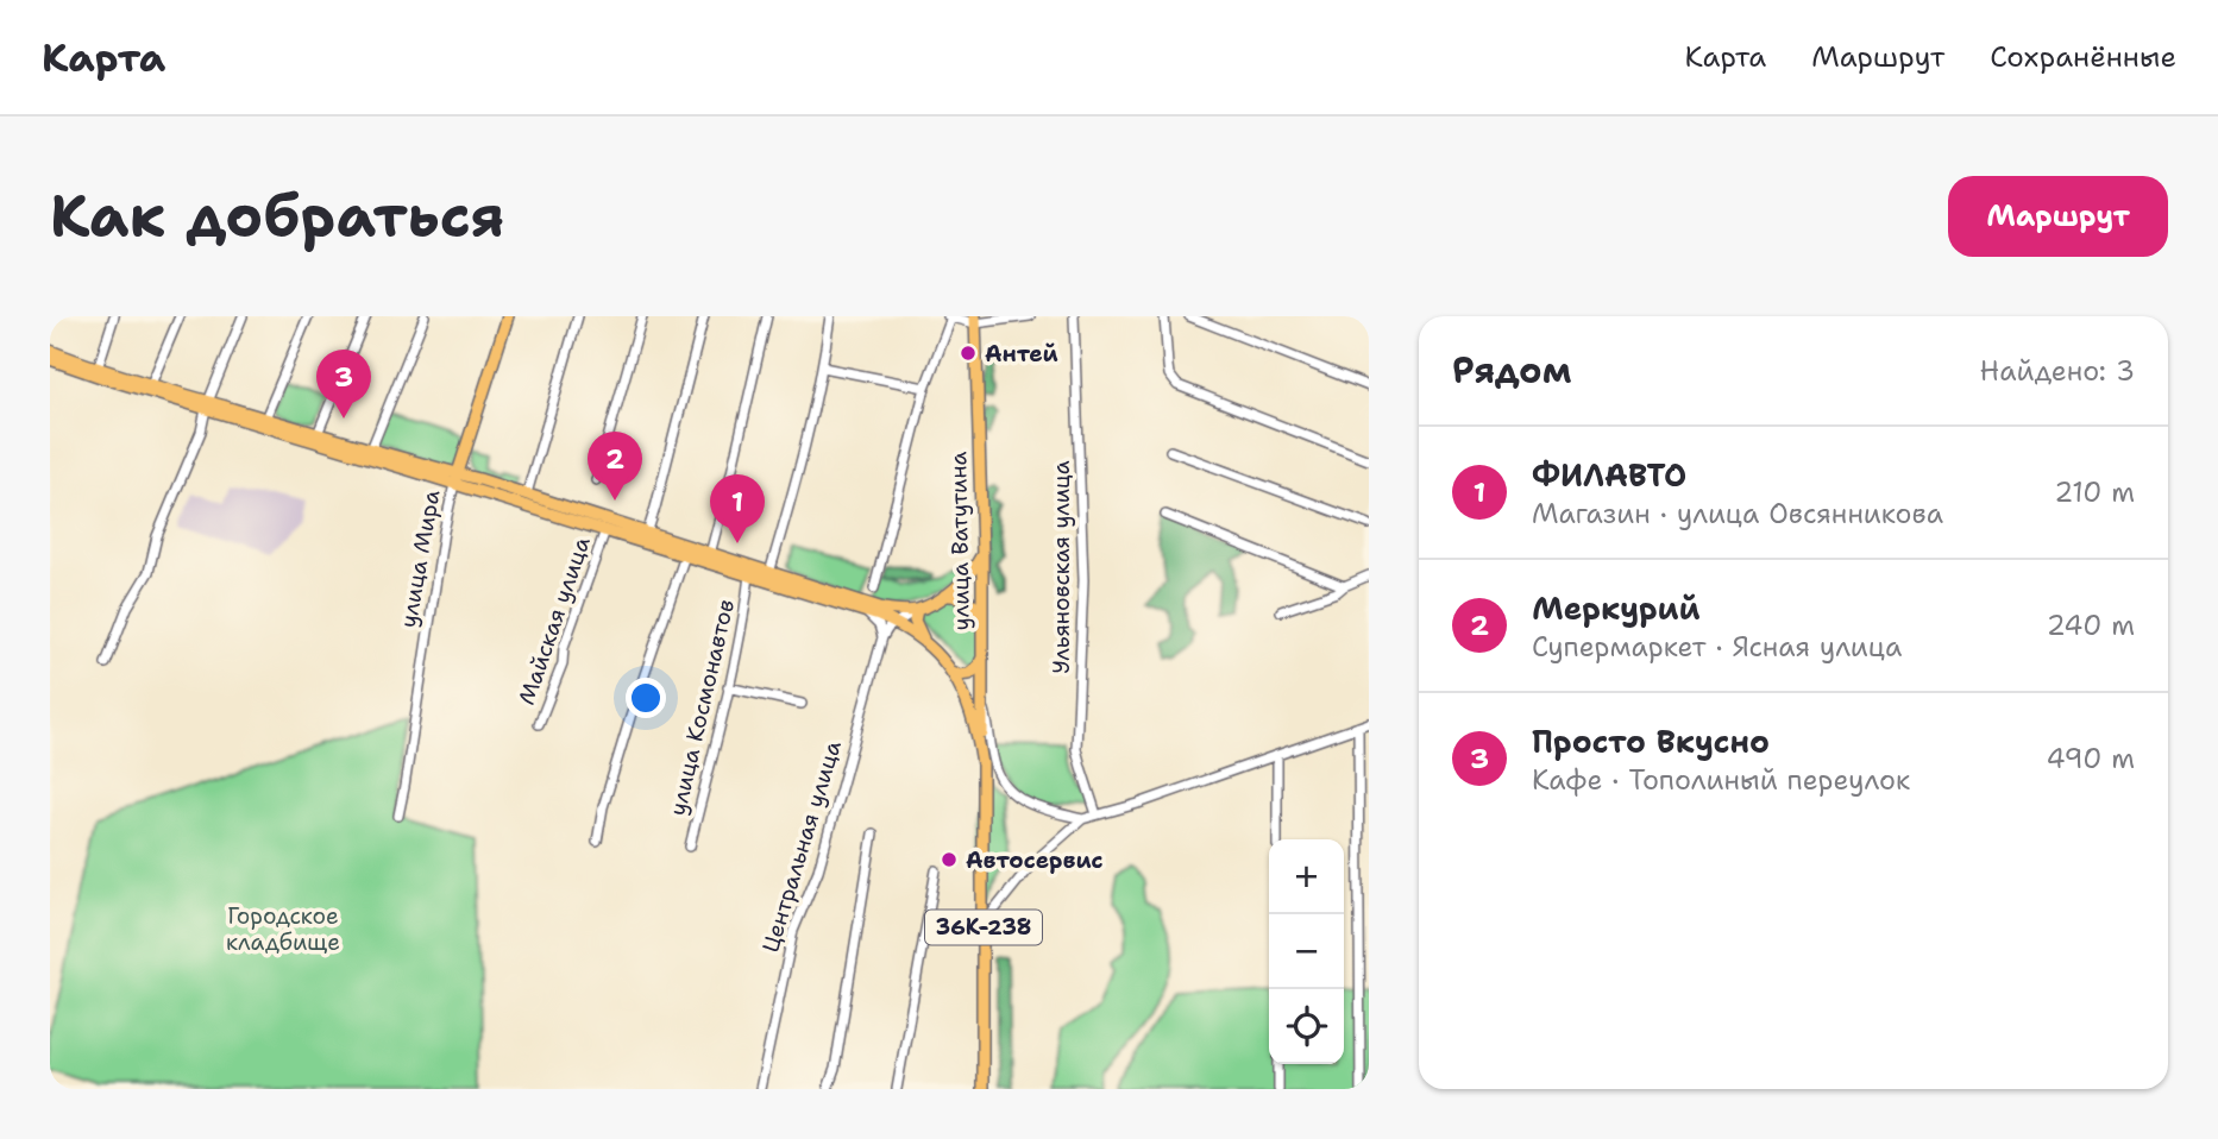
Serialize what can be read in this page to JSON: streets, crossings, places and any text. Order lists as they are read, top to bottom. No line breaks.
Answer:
{"streets":{"main road":["улица Ватутина","улица Мира","36К-238"],"street":["Ульяновская улица","Майская улица","улица Космонавтов","Центральная улица"]},"crossings":[["улица Ватутина","Центральная улица"],["улица Ватутина","36К-238"],["улица Мира","36К-238"],["Майская улица","36К-238"],["улица Космонавтов","36К-238"],["Центральная улица","36К-238"]],"parks":["Городское кладбище"],"places":["Антей","Автосервис"],"page":{"header":"Карта","nav":["Карта","Маршрут","Сохранённые"],"buttons":"Маршрут","title":"Как добраться","heading":["Рядом","Найдено: 3"],"pins":["3","2","1"],"list":[{"mark":"1","name":"ФИЛАВТО","note":"Магазин · улица Овсянникова","value":"210 m"},{"mark":"2","name":"Меркурий","note":"Супермаркет · Ясная улица","value":"240 m"},{"mark":"3","name":"Просто Вкусно","note":"Кафе · Тополиный переулок","value":"490 m"}],"map_buttons":["+","−"]}}
